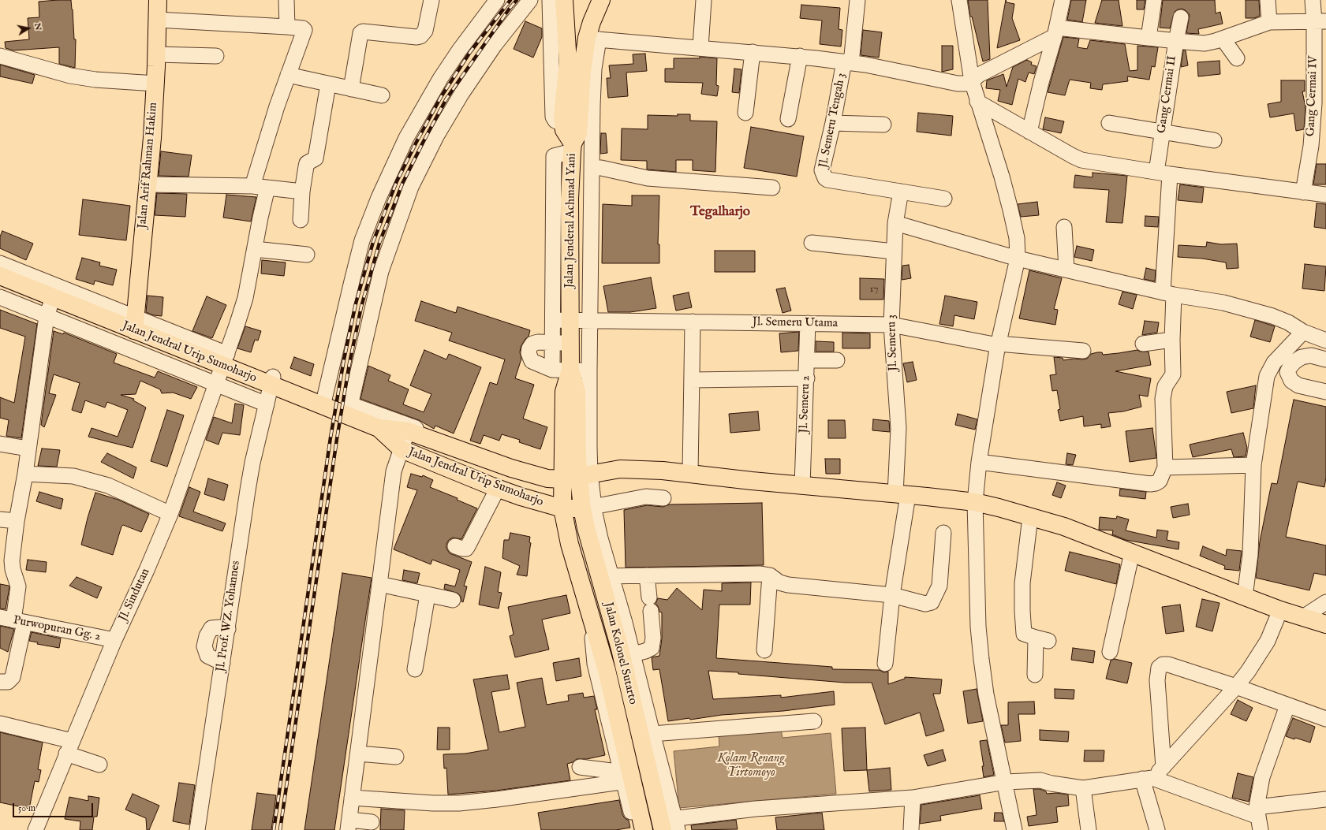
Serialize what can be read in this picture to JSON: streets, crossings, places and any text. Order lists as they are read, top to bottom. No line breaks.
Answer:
{"streets":{"main road":["Jalan Arif Rahman Hakim","Jalan Jenderal Achmad Yani","Jalan Jendral Urip Sumoharjo","Jalan Kolonel Sutarto"],"street":["Gang Cermai II","Gang Cermai IV","Jl. Semeru Tengah 3","Jl. Semeru Utama","Jl. Semeru 3","Jl. Semeru 2","Jl. Sindutan","Jl. Prof. WZ. Yohannes","Purwopuran Gg. 2"]},"crossings":[["Jl. Semeru Tengah 3","Jl. Semeru 3"],["Jalan Arif Rahman Hakim","Jalan Jendral Urip Sumoharjo"],["Jalan Jenderal Achmad Yani","Jl. Semeru Utama"],["Jalan Jenderal Achmad Yani","Jalan Jendral Urip Sumoharjo"],["Jalan Jenderal Achmad Yani","Jalan Kolonel Sutarto"],["Jl. Semeru Utama","Jl. Semeru 3"],["Jl. Semeru Utama","Jl. Semeru 2"],["Jl. Semeru 3","Jalan Jendral Urip Sumoharjo"],["Jalan Jendral Urip Sumoharjo","Jl. Semeru 2"],["Jalan Jendral Urip Sumoharjo","Jl. Sindutan"],["Jalan Jendral Urip Sumoharjo","Jl. Prof. WZ. Yohannes"],["Jalan Jendral Urip Sumoharjo","Jalan Kolonel Sutarto"],["Jl. Sindutan","Purwopuran Gg. 2"]],"districts":["Tegalharjo"],"water":["Kolam Renang Tirtomoyo"],"house_numbers":["17"],"scale_bar":"50 m","north":"right"}
